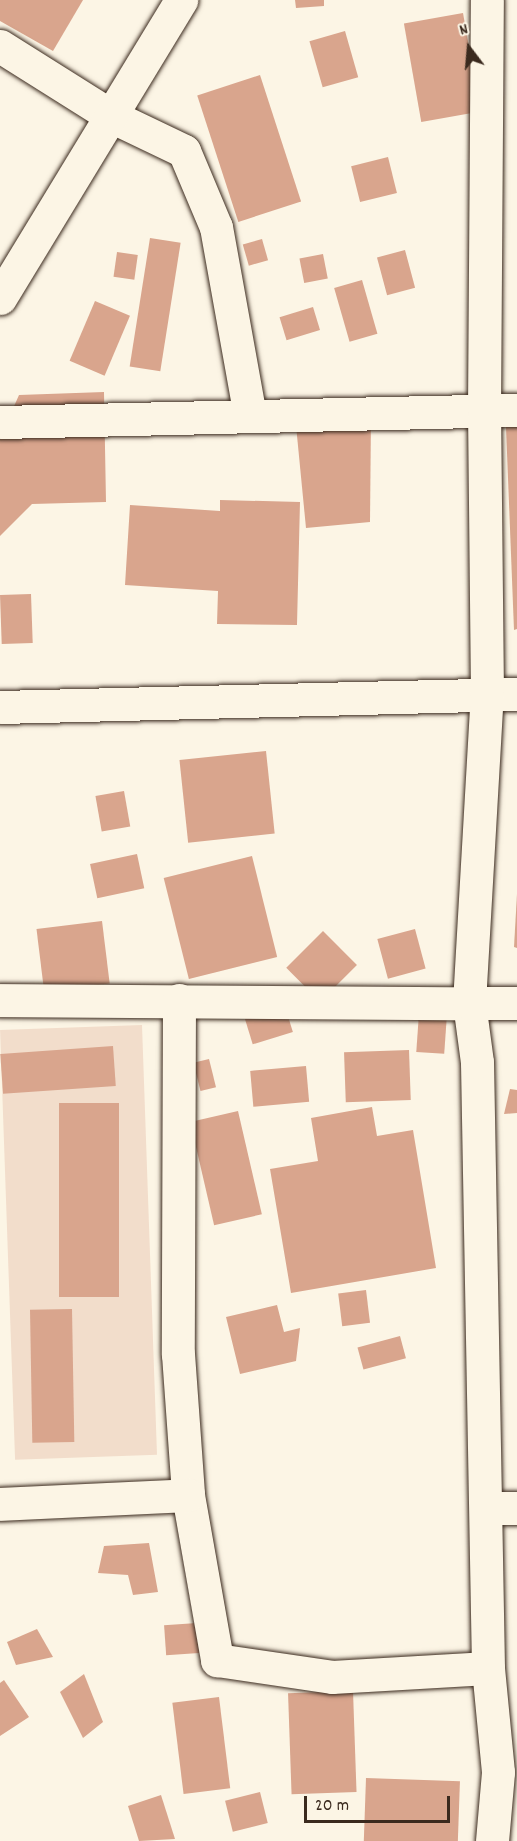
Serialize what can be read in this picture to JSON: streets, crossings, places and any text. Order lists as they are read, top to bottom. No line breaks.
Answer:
{"scale_bar":"20 m","north":"top"}
